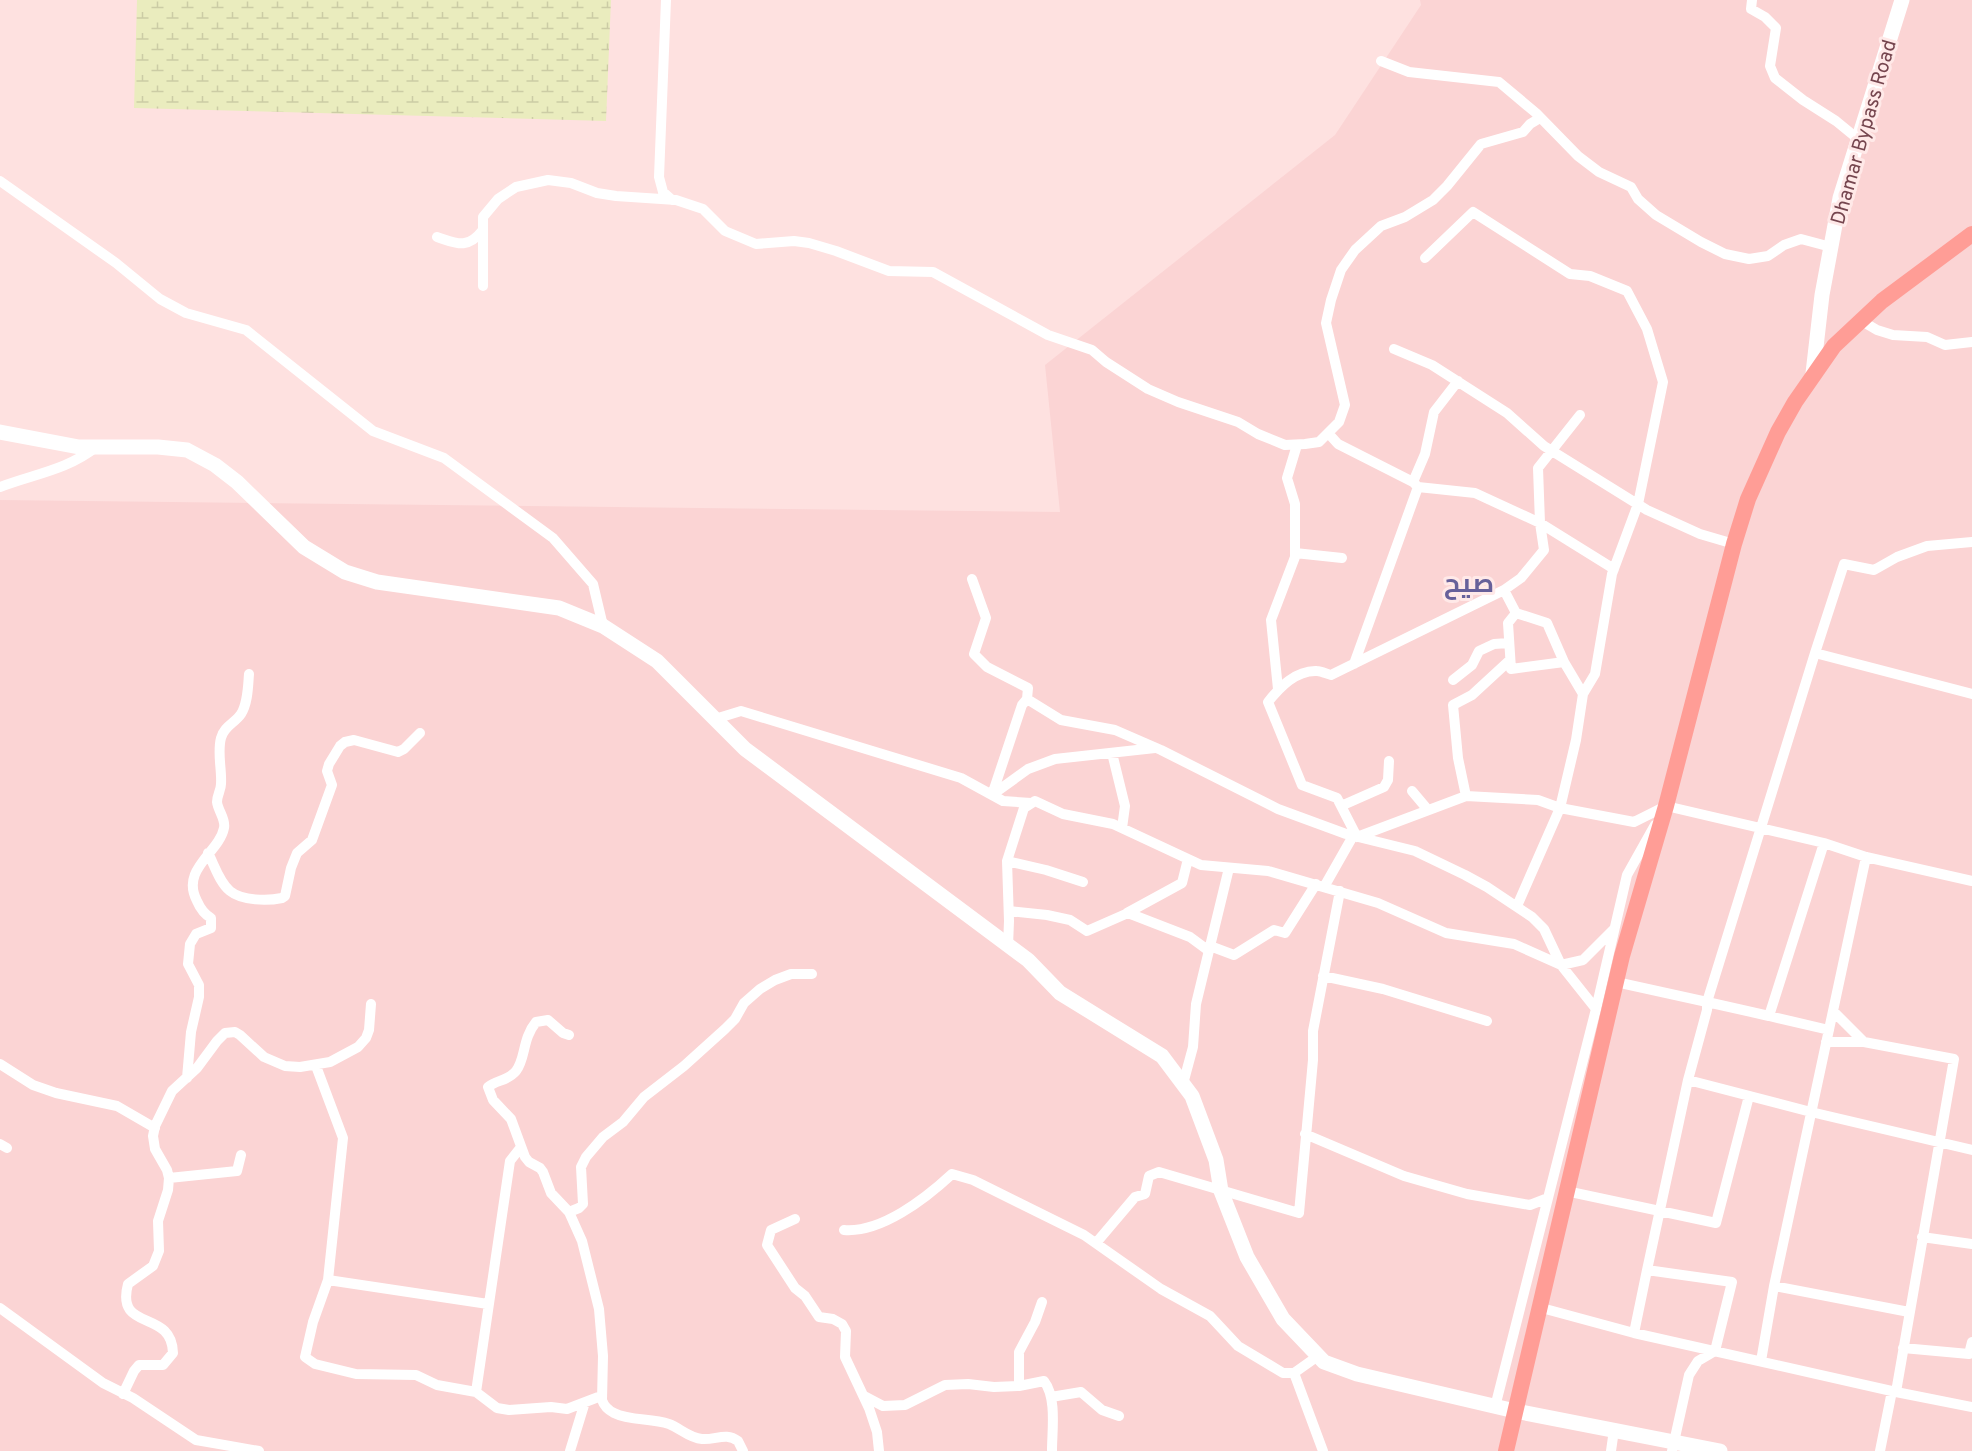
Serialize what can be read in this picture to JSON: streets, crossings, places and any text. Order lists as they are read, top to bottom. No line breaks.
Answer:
{"streets":{"street":["Dhamar Bypass Road"]},"districts":["صيح"]}
